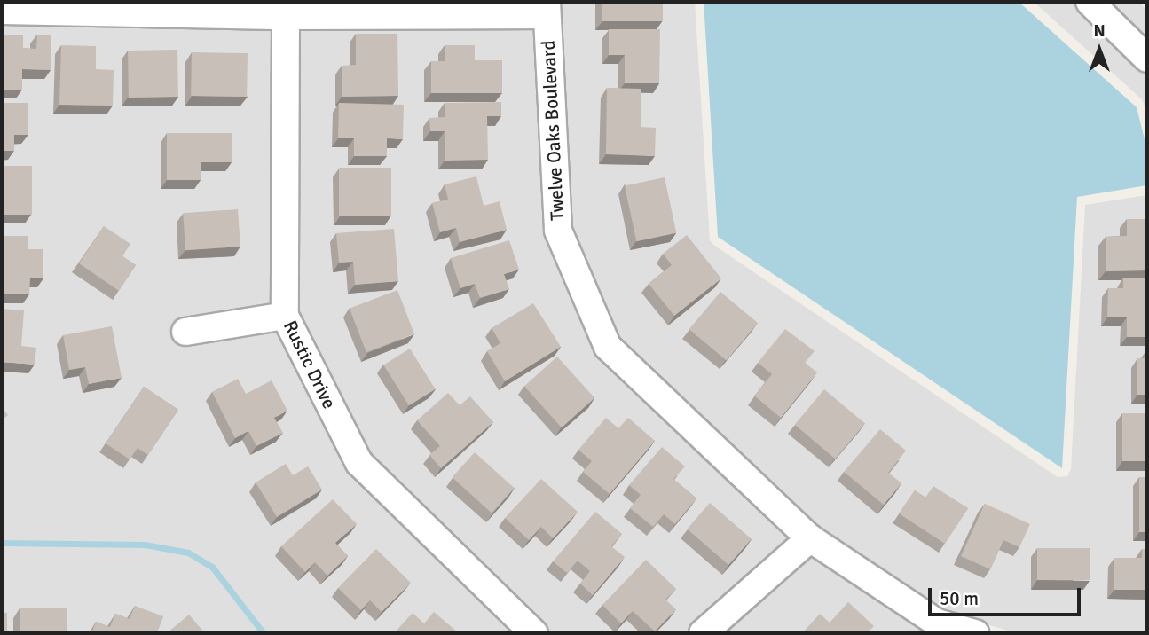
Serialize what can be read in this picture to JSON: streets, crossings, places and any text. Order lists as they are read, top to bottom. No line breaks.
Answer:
{"streets":{"street":["Twelve Oaks Boulevard","Rustic Drive"]},"crossings":[["Twelve Oaks Boulevard","Rustic Drive"]],"scale_bar":"50 m","north":"top"}
